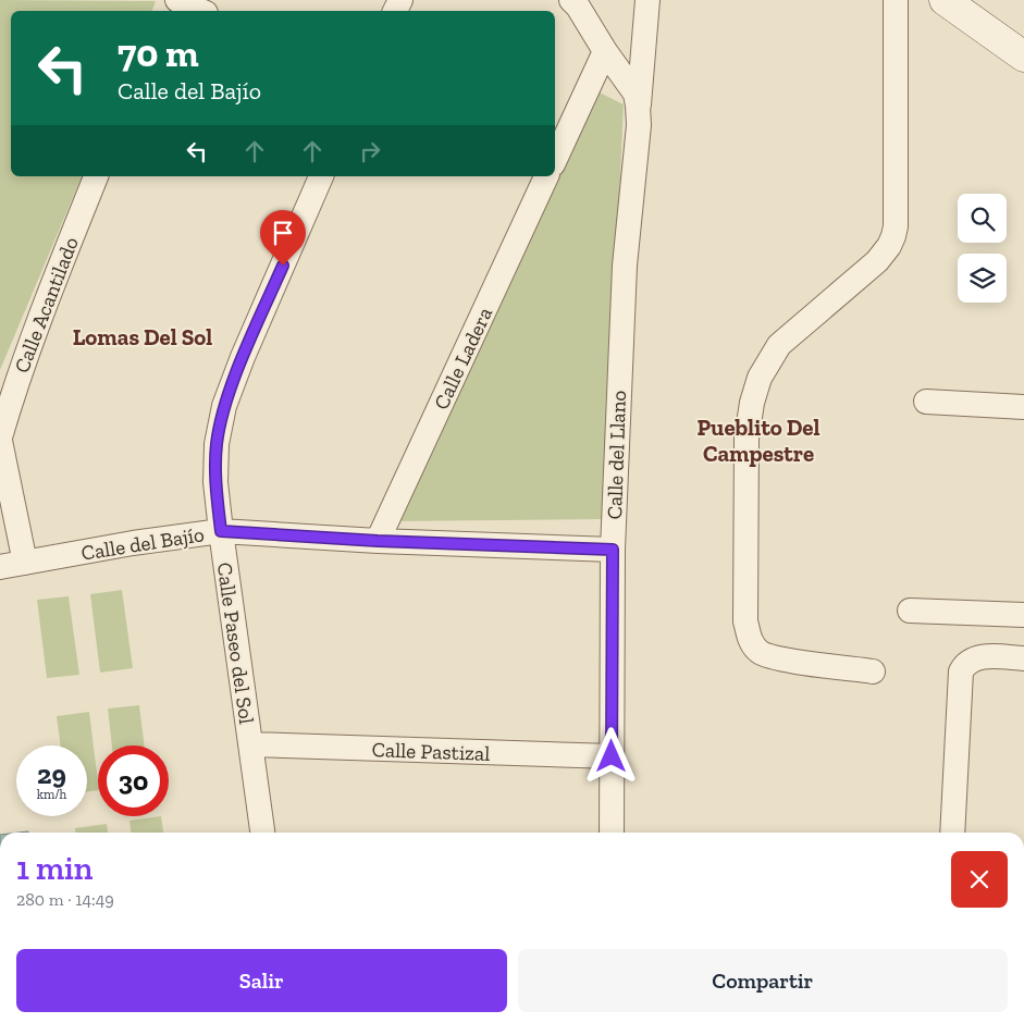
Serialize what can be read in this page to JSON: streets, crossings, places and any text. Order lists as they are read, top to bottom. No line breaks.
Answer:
{"streets":{"street":["Calle Acantilado","Calle Ladera","Calle del Llano","Calle del Bajío","Calle Paseo del Sol","Calle Pastizal"]},"crossings":[["Calle Ladera","Calle del Bajío"],["Calle del Llano","Calle del Bajío"],["Calle del Llano","Calle Pastizal"],["Calle del Bajío","Calle Paseo del Sol"],["Calle Paseo del Sol","Calle Pastizal"]],"districts":["Lomas Del Sol","Pueblito Del Campestre"],"page":{"turn":["70 m","Calle del Bajío"],"speed":"29 km/h","limit":"30","heading":["1 min","280 m · 14:49"],"buttons":["Salir","Compartir"]}}
